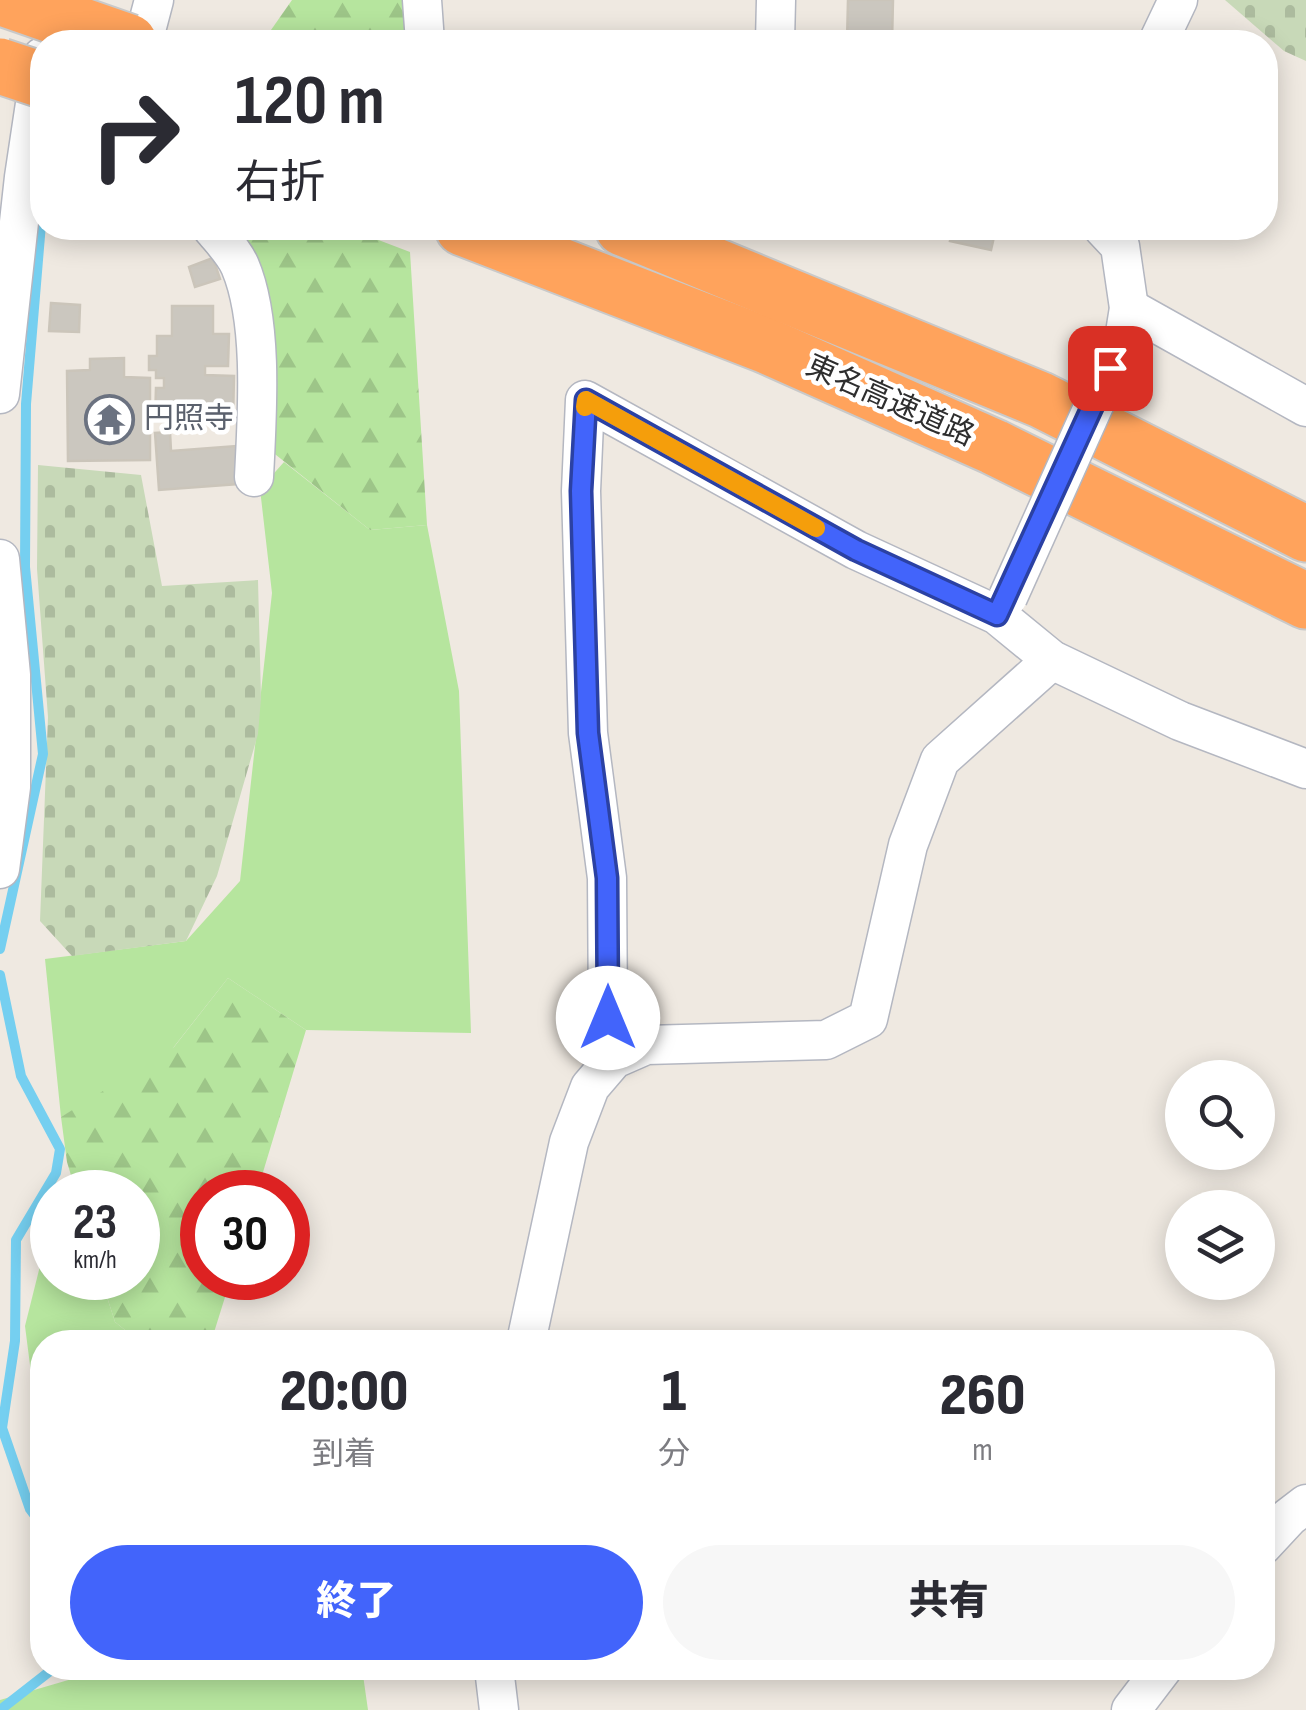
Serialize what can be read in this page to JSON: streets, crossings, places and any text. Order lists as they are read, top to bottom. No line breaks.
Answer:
{"streets":{"highway":["東名高速道路"]},"places":{"temple":["円照寺"]},"page":{"turn":["120 m","右折"],"speed":"23 km/h","limit":"30","eta":["20:00","到着","1","分","260","m"],"buttons":["終了","共有"]}}
